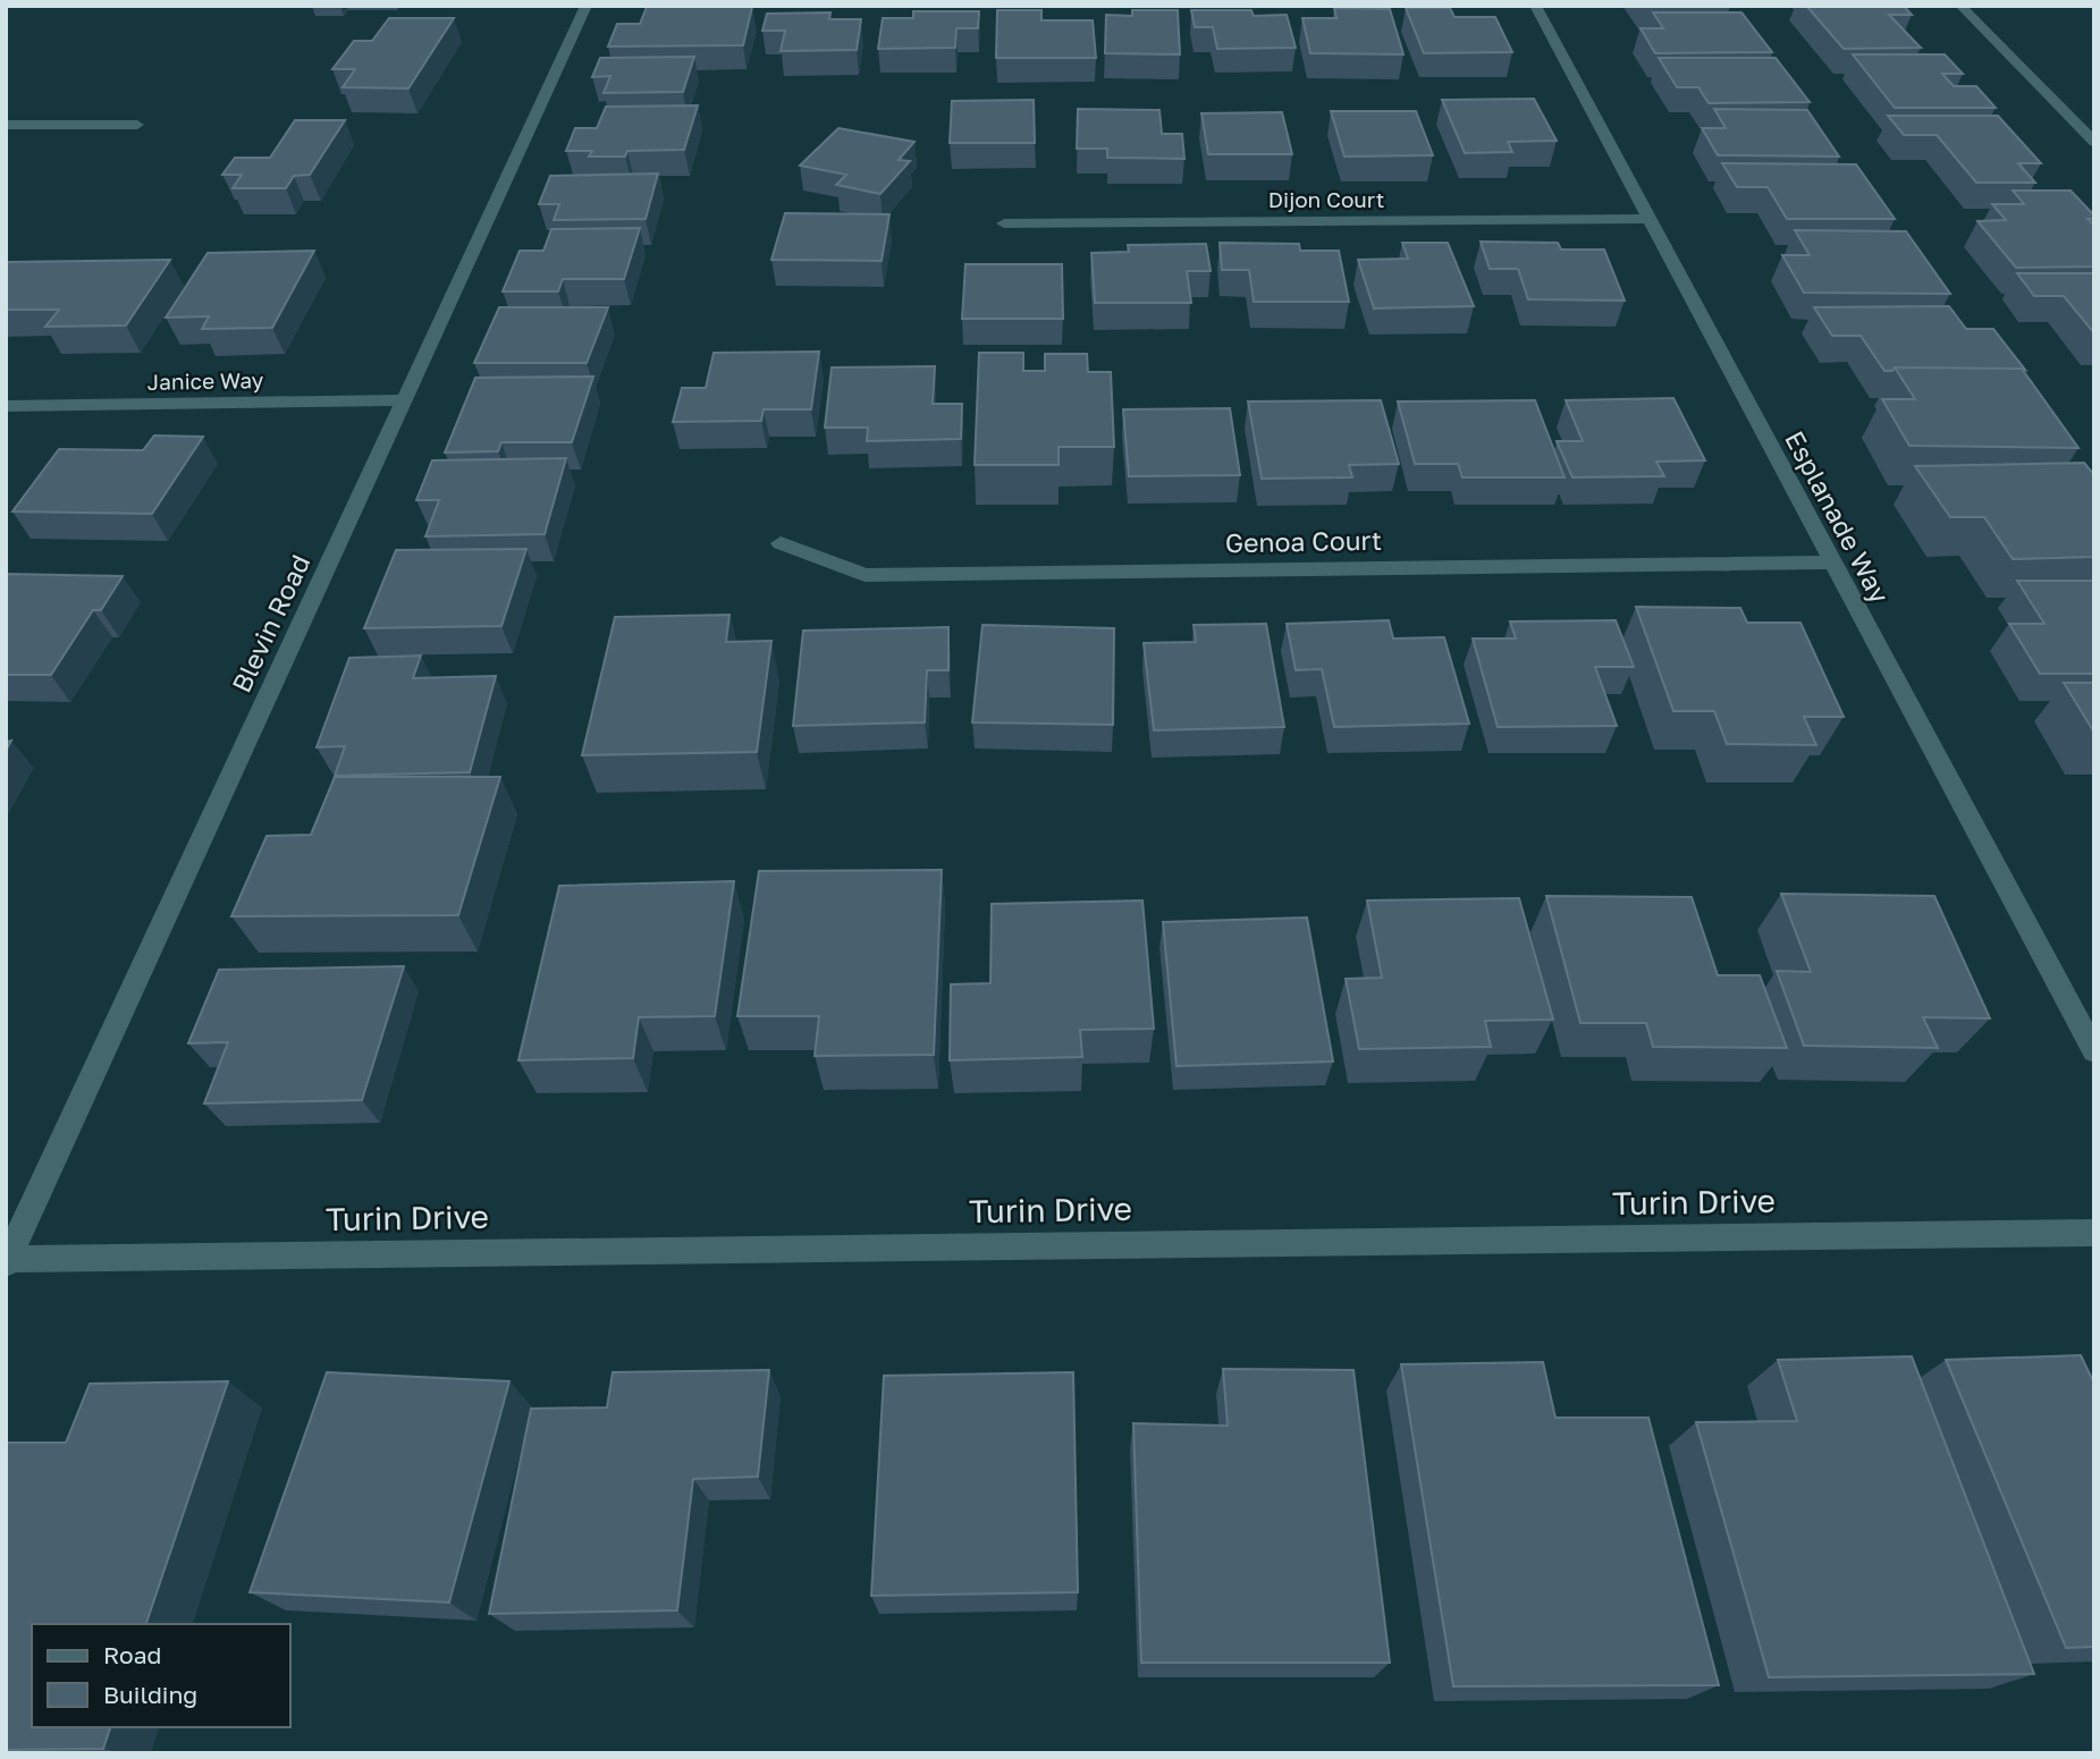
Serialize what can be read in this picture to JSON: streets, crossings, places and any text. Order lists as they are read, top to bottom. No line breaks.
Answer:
{"streets":{"street":["Dijon Court","Janice Way","Esplanade Way","Genoa Court","Blevin Road","Turin Drive"]},"crossings":[["Dijon Court","Esplanade Way"],["Janice Way","Blevin Road"],["Esplanade Way","Genoa Court"],["Blevin Road","Turin Drive"]],"legend":["Road","Building"]}
